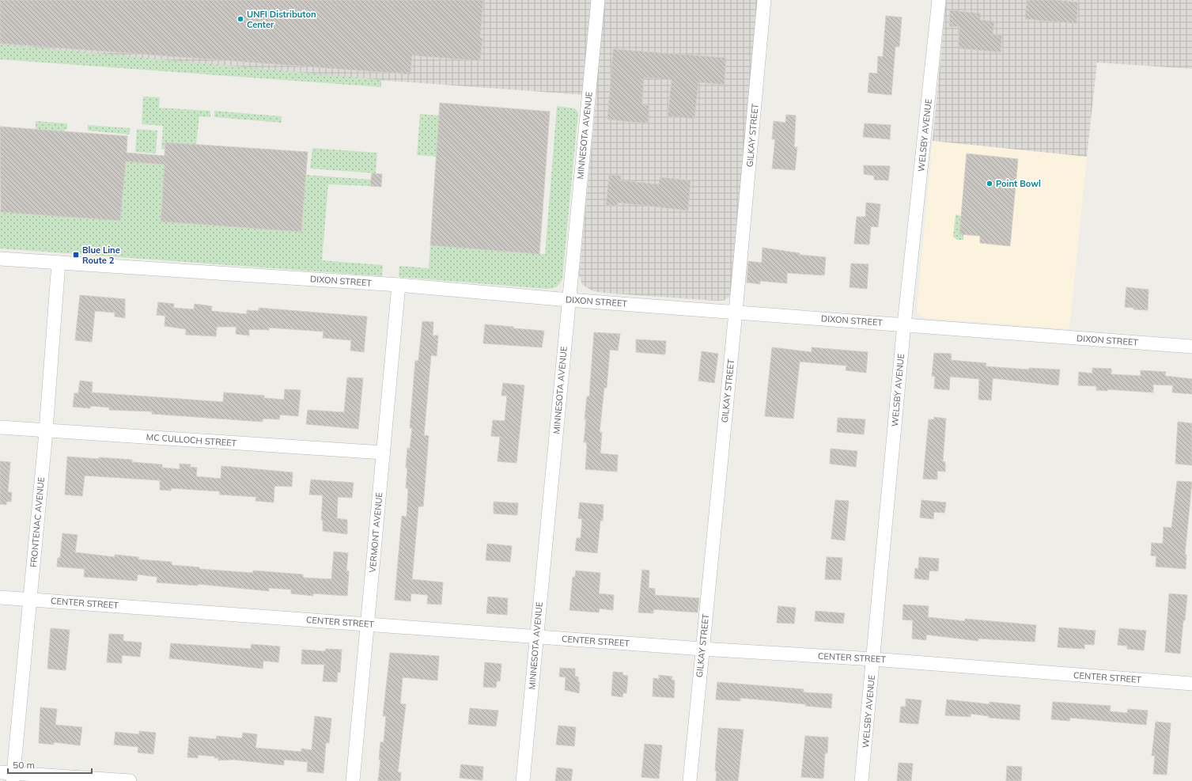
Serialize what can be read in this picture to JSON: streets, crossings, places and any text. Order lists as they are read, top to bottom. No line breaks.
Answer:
{"streets":{"street":["MINNESOTA AVENUE","GILKAY STREET","WELSBY AVENUE","DIXON STREET","MC CULLOCH STREET","FRONTENAC AVENUE","VERMONT AVENUE","CENTER STREET"]},"crossings":[["MINNESOTA AVENUE","DIXON STREET"],["MINNESOTA AVENUE","CENTER STREET"],["GILKAY STREET","DIXON STREET"],["GILKAY STREET","CENTER STREET"],["WELSBY AVENUE","DIXON STREET"],["WELSBY AVENUE","CENTER STREET"],["DIXON STREET","FRONTENAC AVENUE"],["DIXON STREET","VERMONT AVENUE"],["MC CULLOCH STREET","FRONTENAC AVENUE"],["MC CULLOCH STREET","VERMONT AVENUE"],["FRONTENAC AVENUE","CENTER STREET"],["VERMONT AVENUE","CENTER STREET"]],"places":{"other":["UNFI Distributon Center","Point Bowl"],"transit":["Blue Line Route 2"]},"scale_bar":"50 m"}
